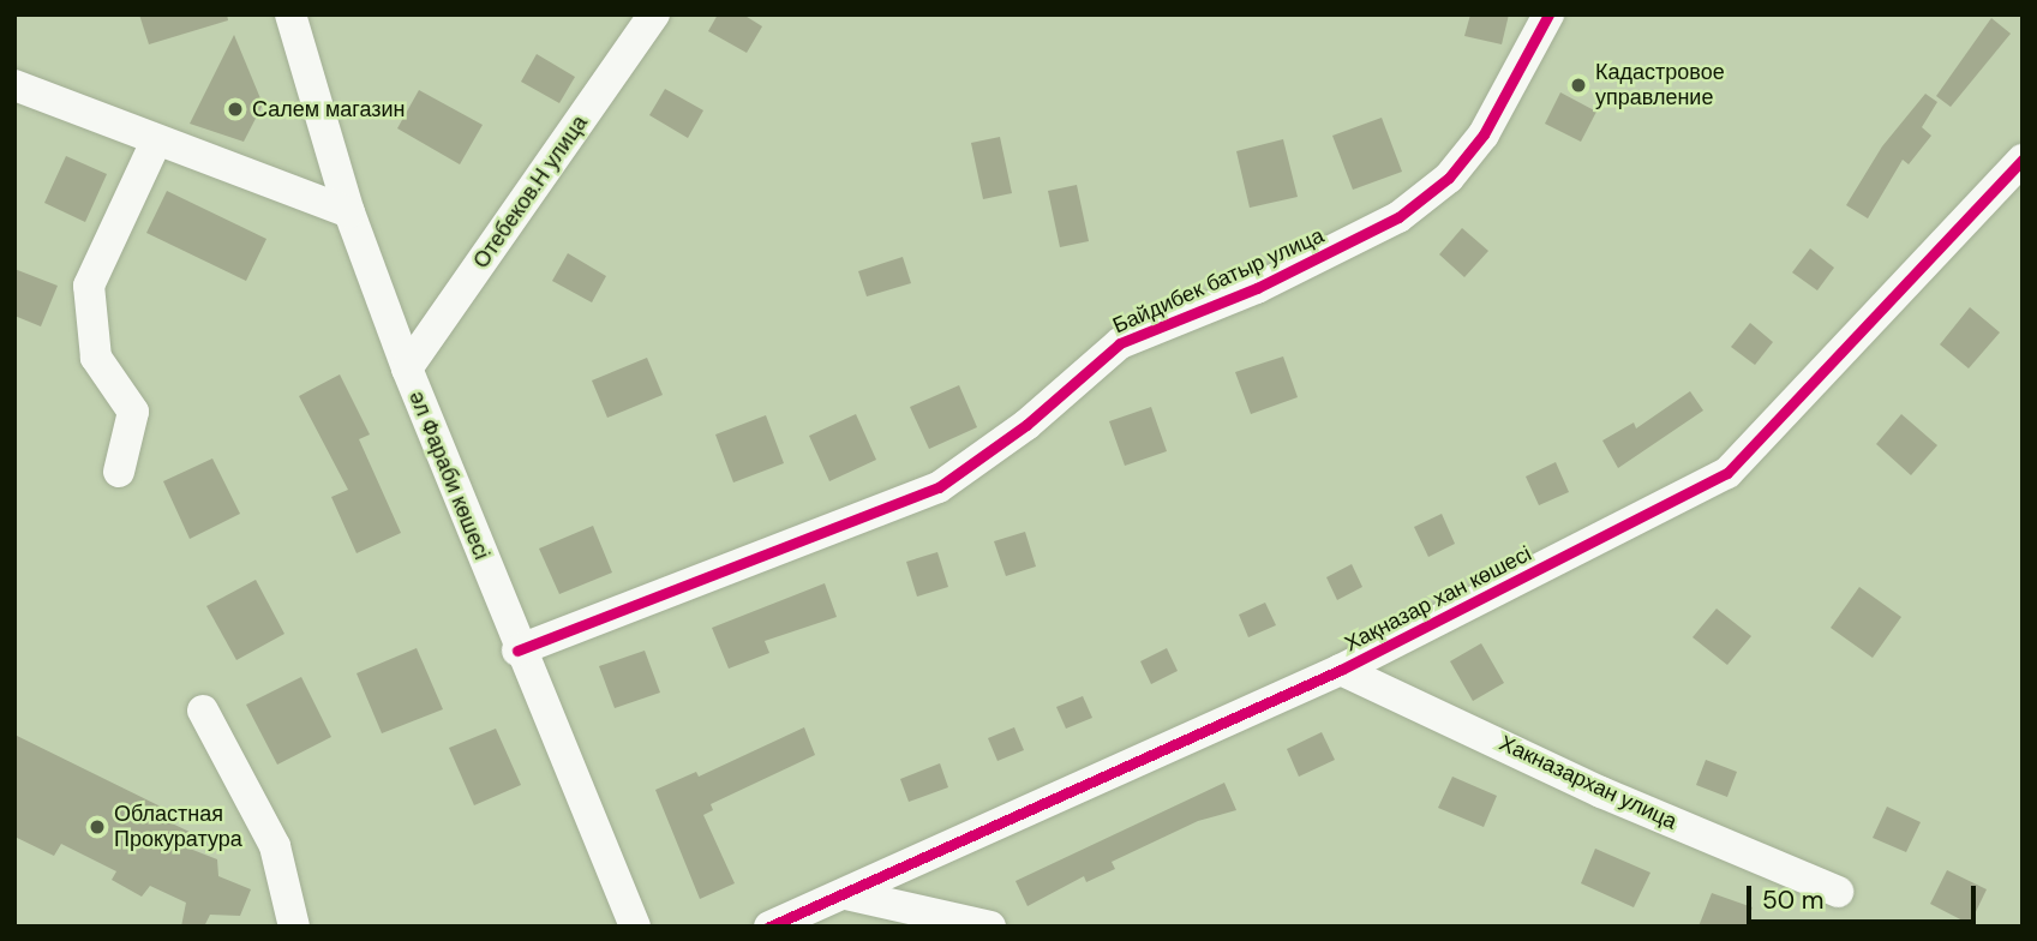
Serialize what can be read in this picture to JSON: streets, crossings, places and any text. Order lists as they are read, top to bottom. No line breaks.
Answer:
{"streets":{"street":["Отебеков.Н улица","Байдибек батыр улица","әл Фараби көшесі","Хақназар хан көшесі","Хакназархан улица"]},"crossings":[["Отебеков.Н улица","әл Фараби көшесі"],["Байдибек батыр улица","әл Фараби көшесі"],["Хақназар хан көшесі","Хакназархан улица"]],"places":["Кадастровое управление","Салем магазин","Областная Прокуратура"],"scale_bar":"50 m"}
